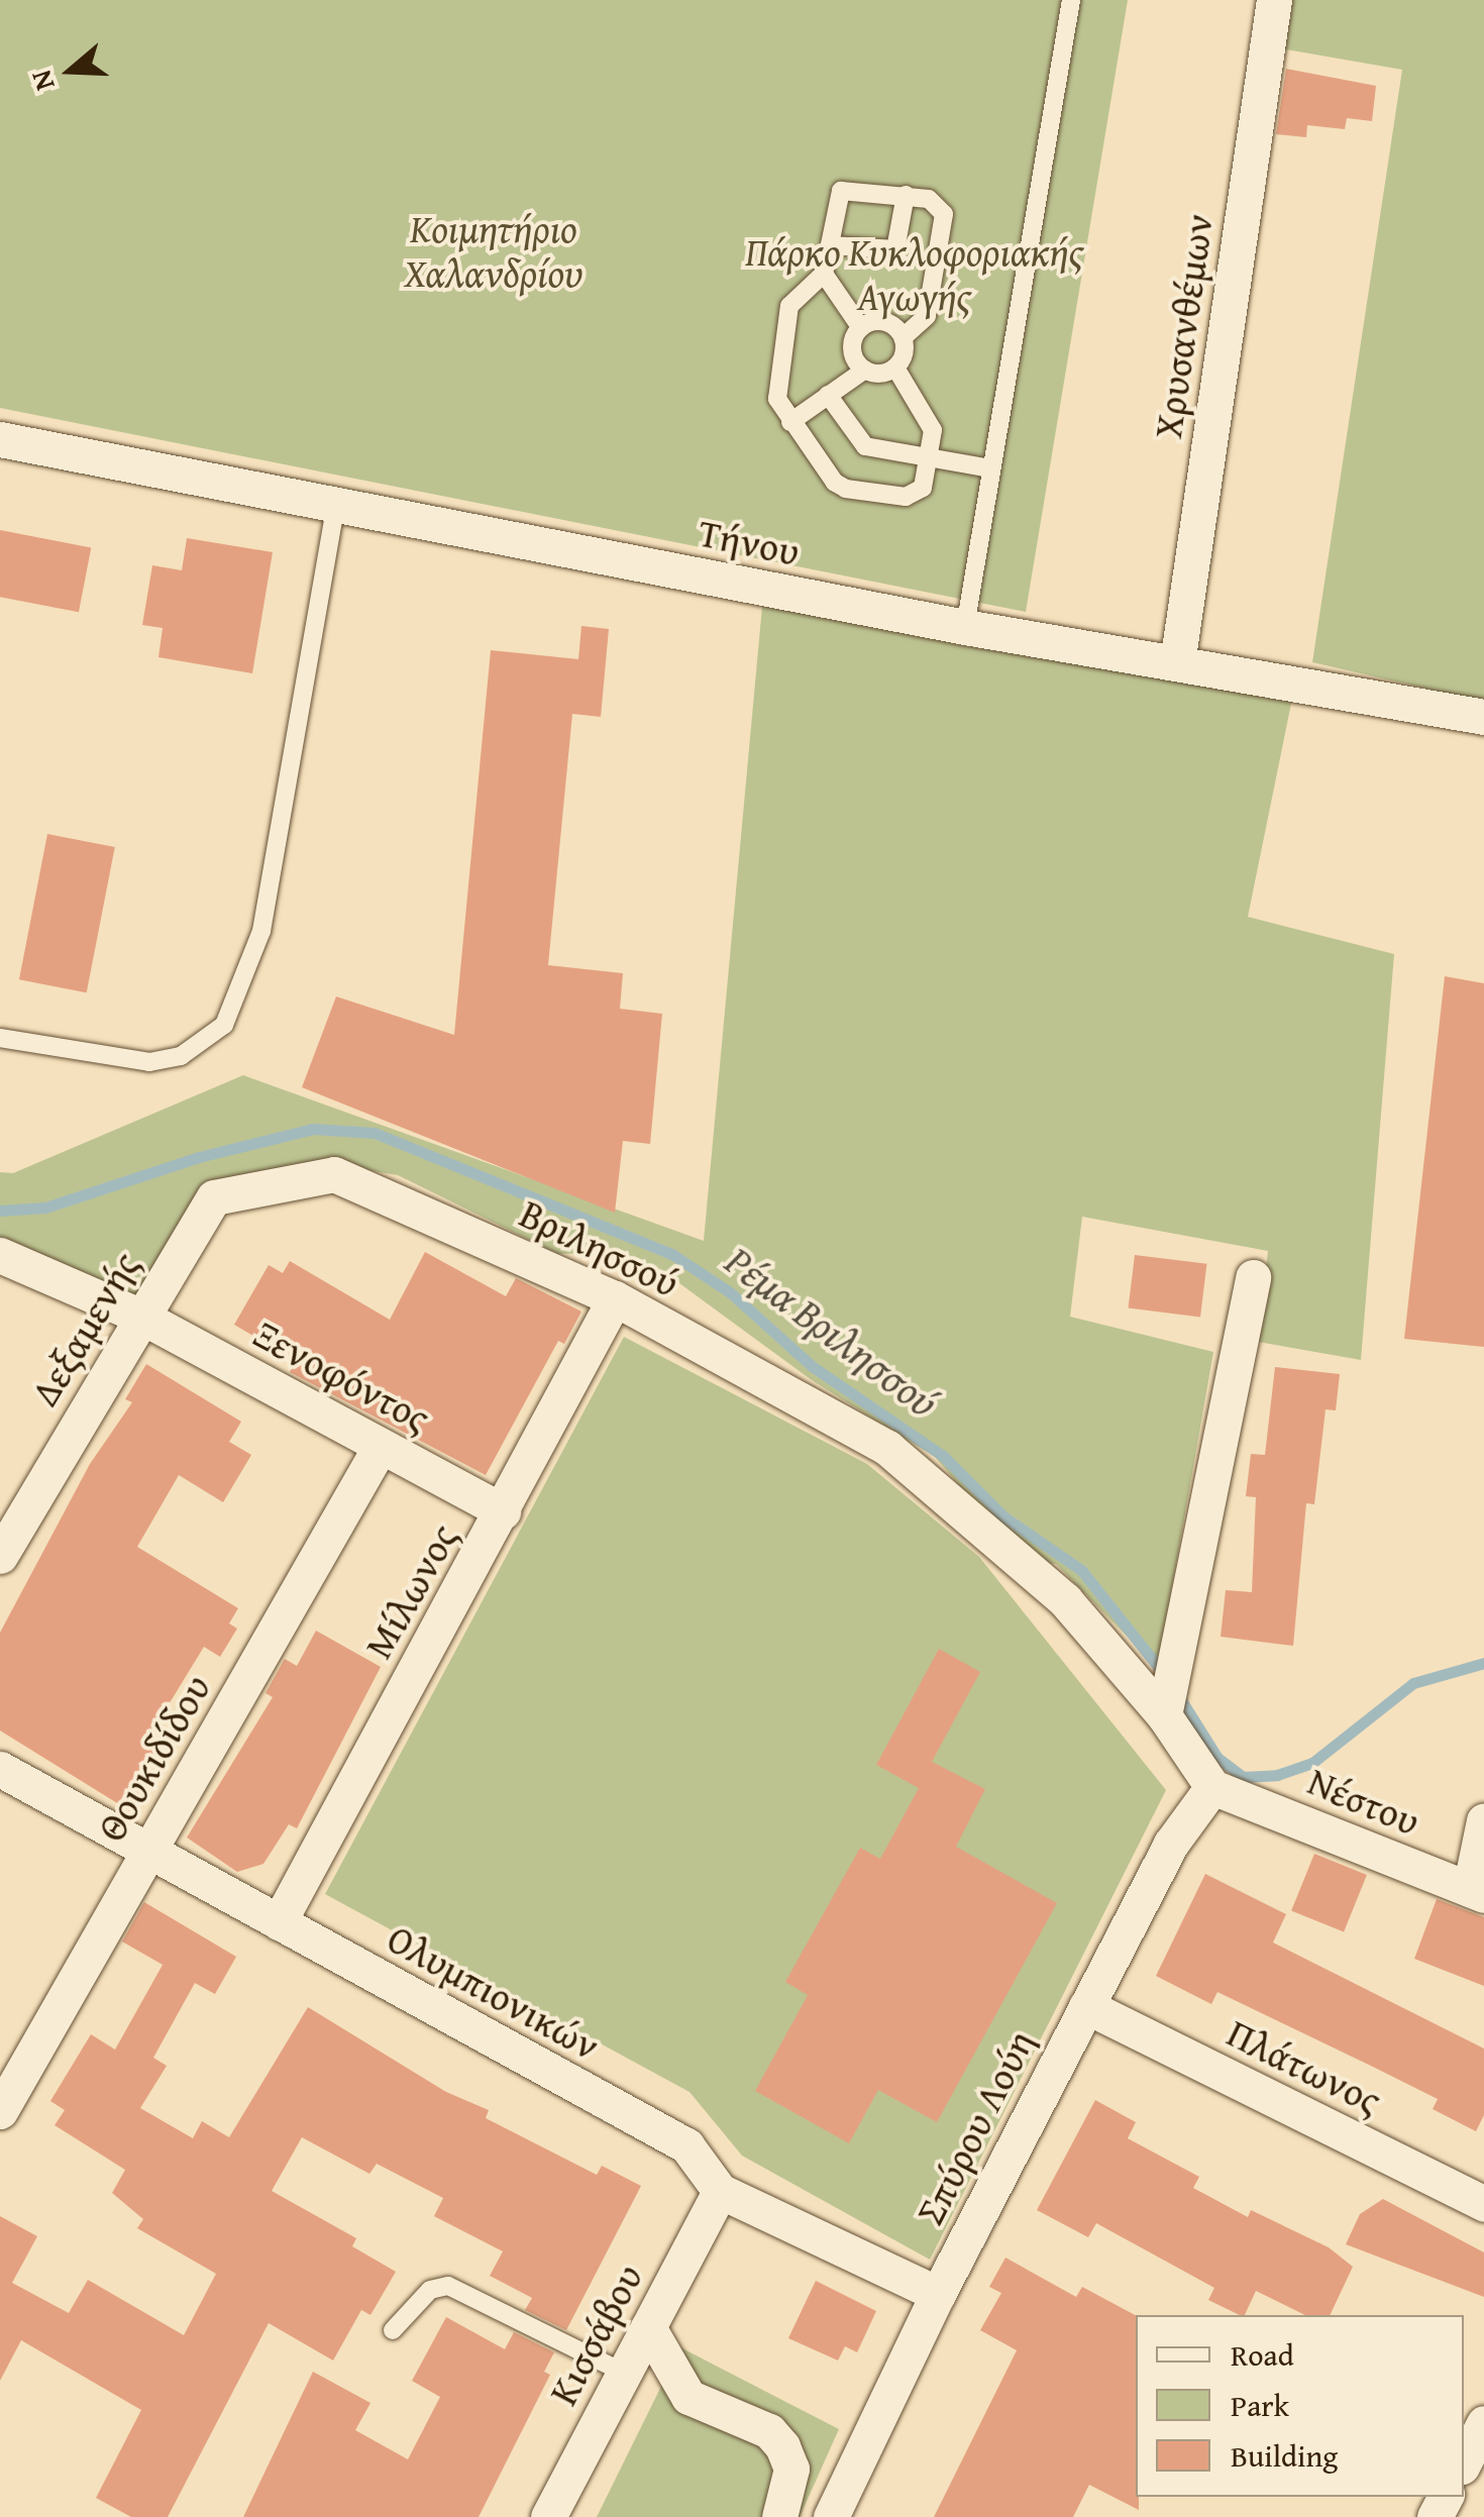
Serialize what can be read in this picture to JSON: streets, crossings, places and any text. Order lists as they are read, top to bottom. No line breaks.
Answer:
{"streets":{"street":["Χρυσανθέμων","Τήνου","Βριλησσού","Δεξαμενής","Ξενοφόντος","Μίλωνος","Θουκιδίδου","Νέστου","Ολυμπιονικών","Πλάτωνος","Σπύρου Λούη","Κισσάβου"]},"crossings":[["Χρυσανθέμων","Τήνου"],["Βριλησσού","Δεξαμενής"],["Βριλησσού","Μίλωνος"],["Βριλησσού","Νέστου"],["Βριλησσού","Σπύρου Λούη"],["Δεξαμενής","Ξενοφόντος"],["Ξενοφόντος","Μίλωνος"],["Ξενοφόντος","Θουκιδίδου"],["Μίλωνος","Ολυμπιονικών"],["Θουκιδίδου","Ολυμπιονικών"],["Νέστου","Σπύρου Λούη"],["Ολυμπιονικών","Σπύρου Λούη"],["Ολυμπιονικών","Κισσάβου"],["Πλάτωνος","Σπύρου Λούη"]],"water":["Ρέμα Βριλησσού"],"parks":["Κοιμητήριο Χαλανδρίου","Πάρκο Κυκλοφοριακής Αγωγής"],"legend":["Road","Park","Building"],"north":"left"}
